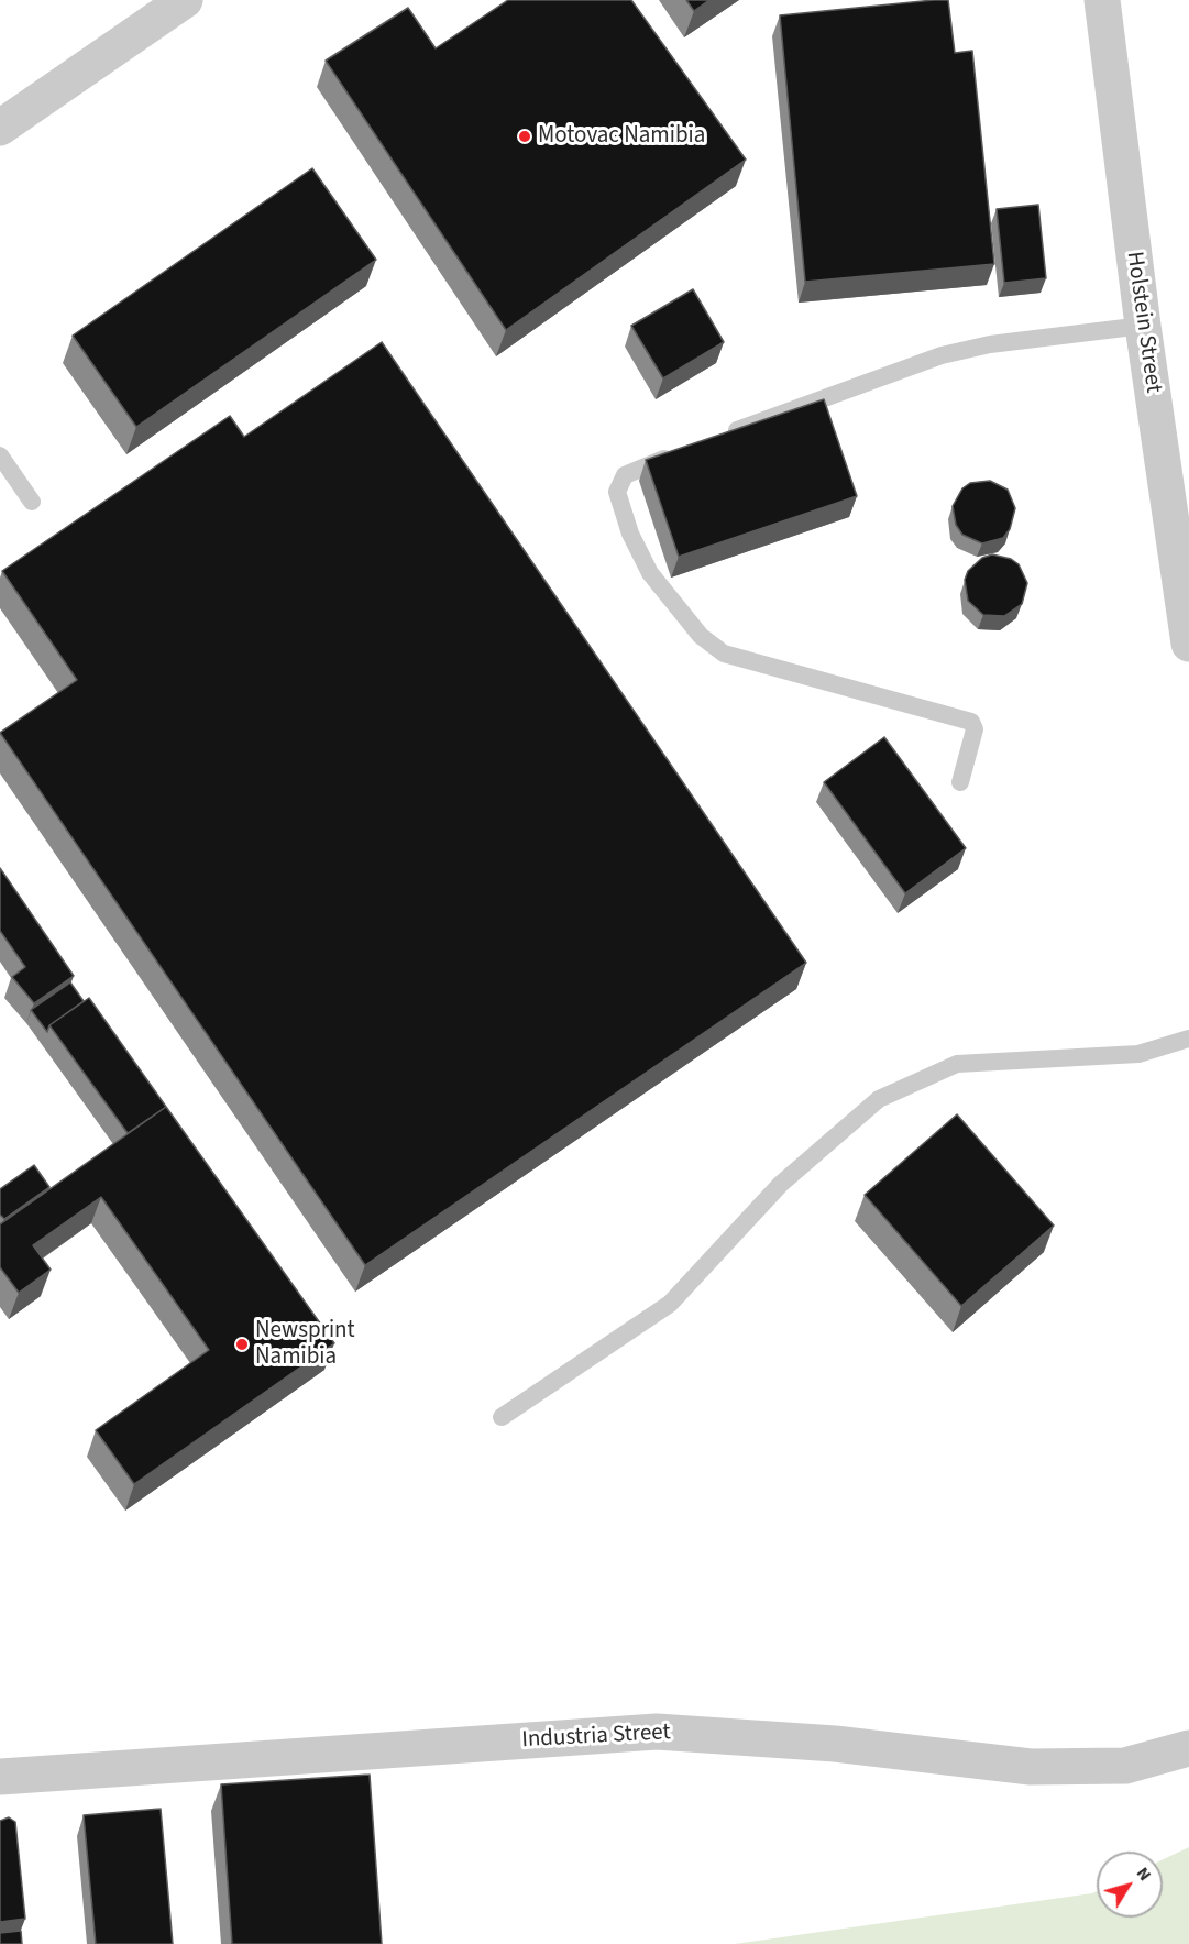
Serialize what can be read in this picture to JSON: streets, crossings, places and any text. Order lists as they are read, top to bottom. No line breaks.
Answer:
{"streets":{"street":["Holstein Street","Industria Street"]},"places":["Motovac Namibia","Newsprint Namibia"],"north":"top right"}
